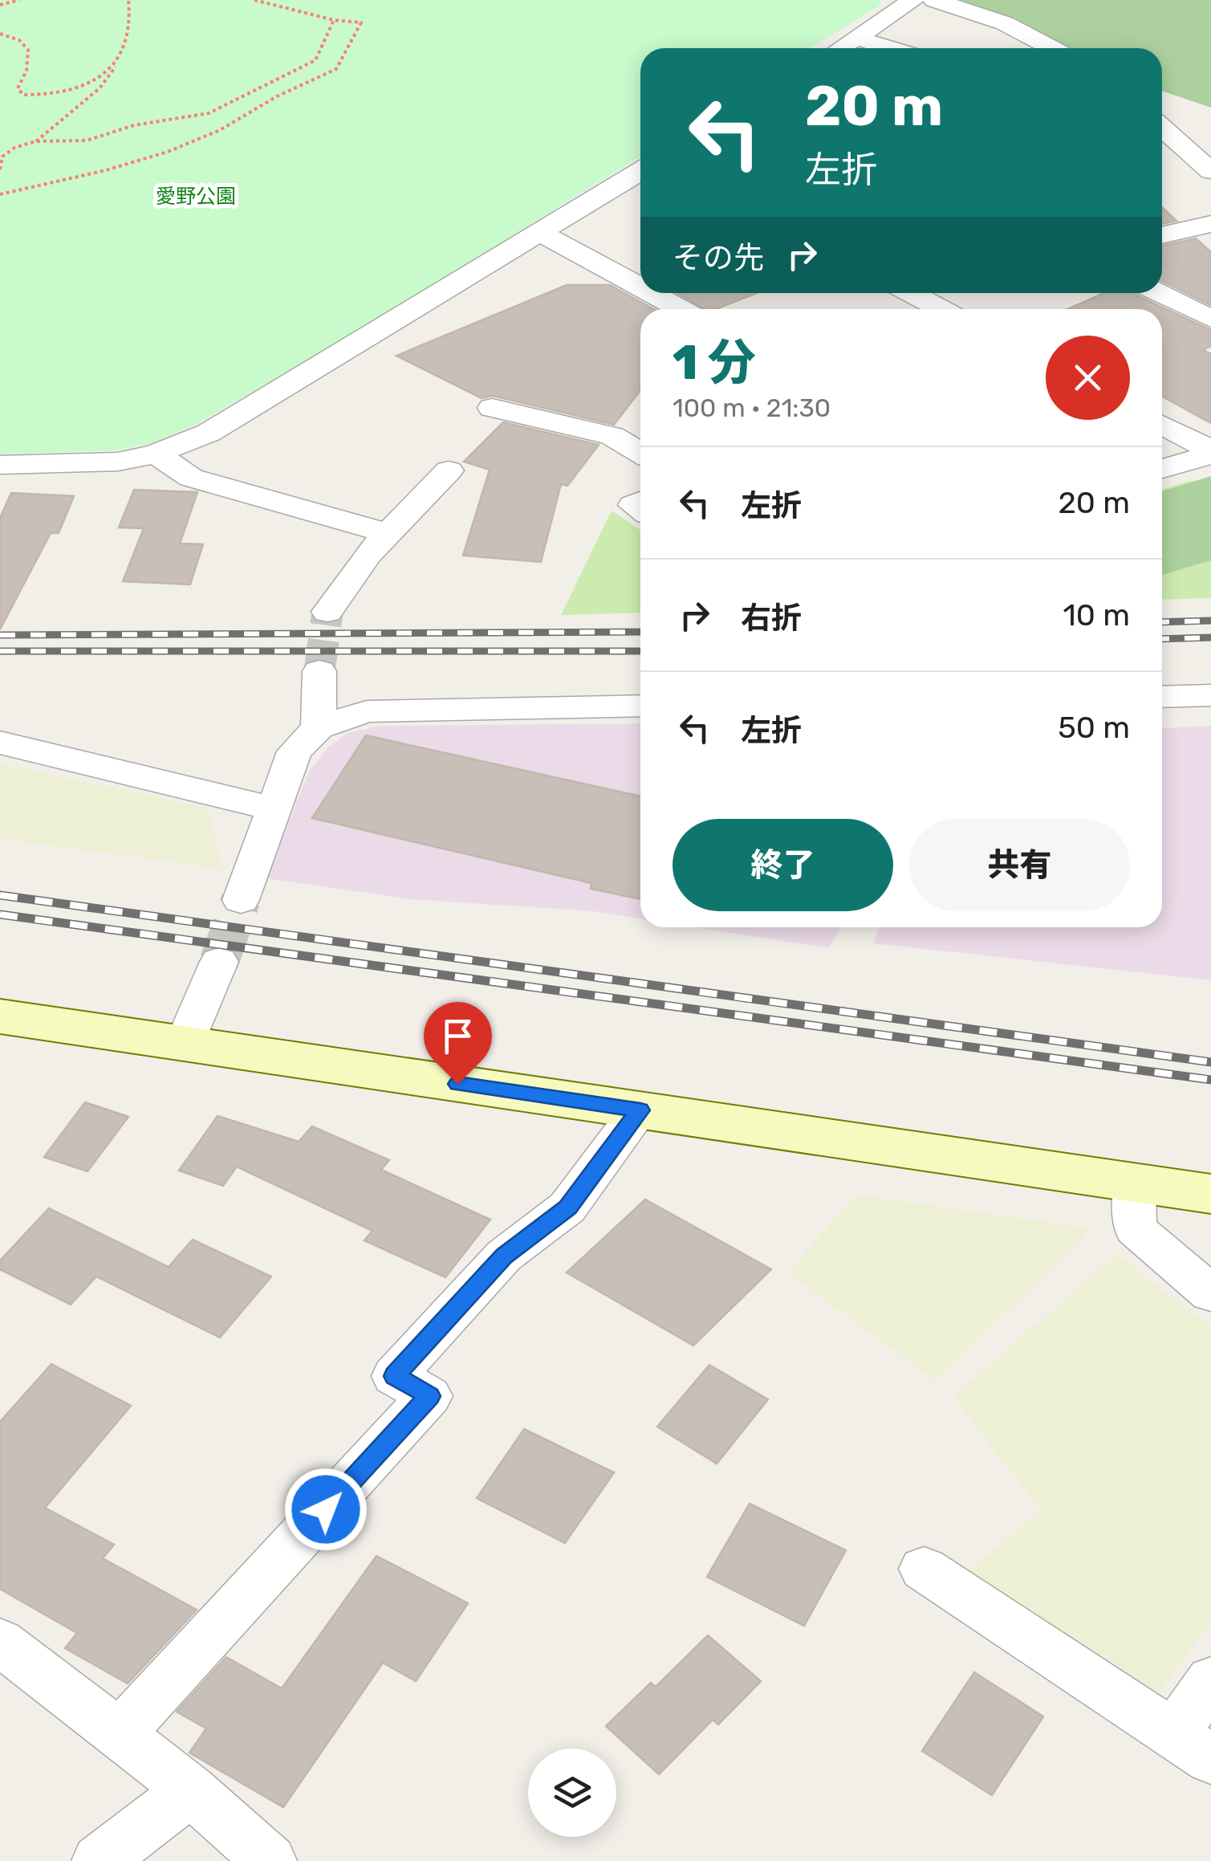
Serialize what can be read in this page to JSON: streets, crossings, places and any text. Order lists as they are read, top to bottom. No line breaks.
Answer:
{"parks":["愛野公園"],"page":{"turn":["20 m","左折"],"then":"その先","heading":["1 分","100 m · 21:30"],"list":[{"name":"左折","value":"20 m"},{"name":"右折","value":"10 m"},{"name":"左折","value":"50 m"}],"buttons":["終了","共有"]}}
